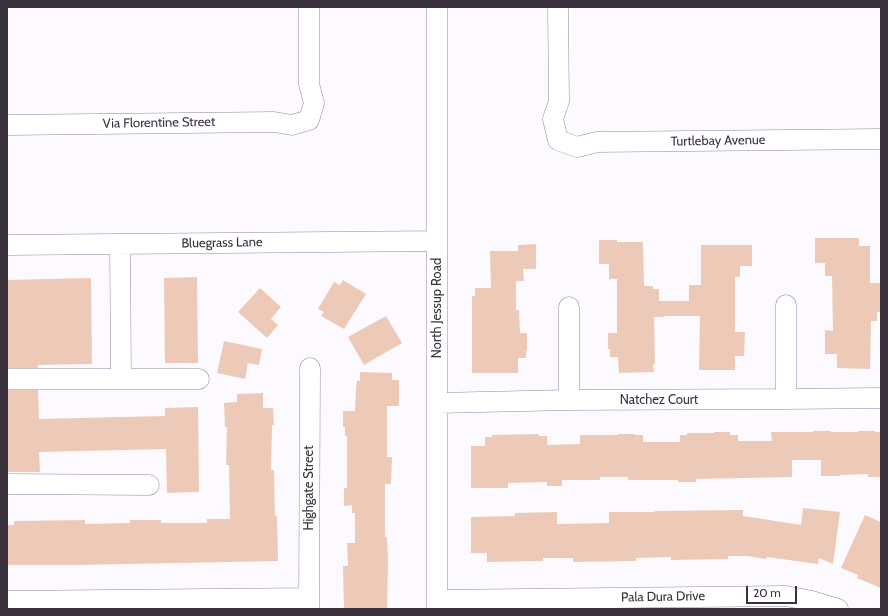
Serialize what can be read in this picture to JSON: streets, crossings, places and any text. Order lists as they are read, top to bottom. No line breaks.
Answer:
{"streets":{"street":["Via Florentine Street","Turtlebay Avenue","Bluegrass Lane","North Jessup Road","Natchez Court","Highgate Street","Pala Dura Drive"]},"crossings":[["Bluegrass Lane","North Jessup Road"],["North Jessup Road","Natchez Court"],["North Jessup Road","Pala Dura Drive"]],"scale_bar":"20 m"}
